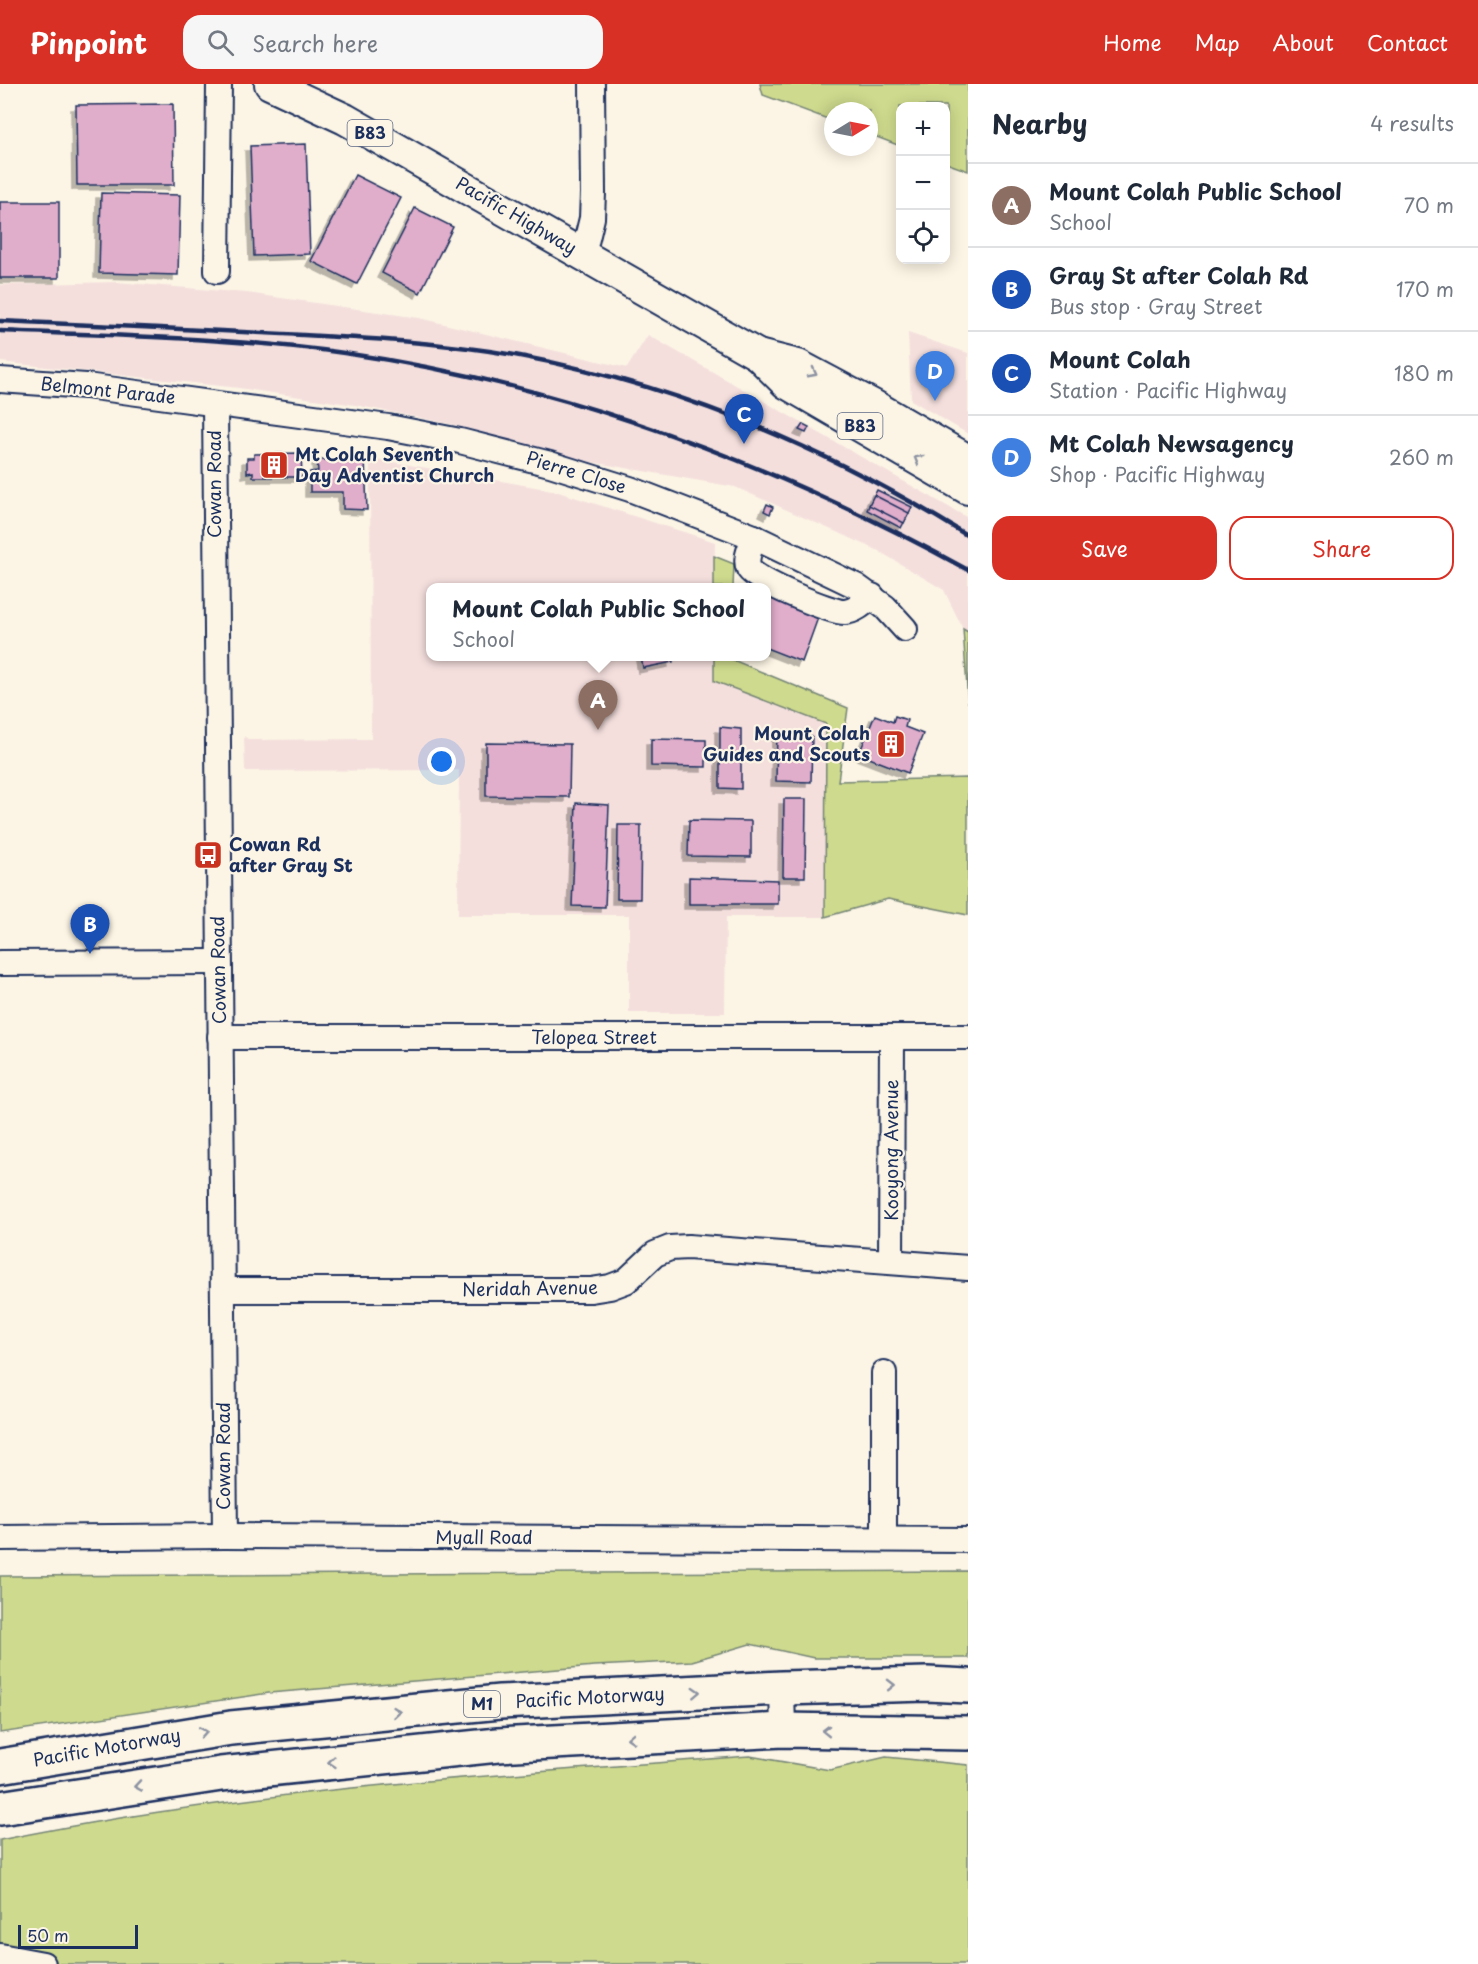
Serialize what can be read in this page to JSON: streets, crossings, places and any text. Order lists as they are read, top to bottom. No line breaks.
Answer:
{"streets":{"highway":["Pacific Motorway","M1"],"main road":["B83","Pacific Highway"],"street":["Belmont Parade","Pierre Close","Cowan Road","Telopea Street","Kooyong Avenue","Neridah Avenue","Myall Road"]},"crossings":[["Belmont Parade","Pierre Close"],["Belmont Parade","Cowan Road"],["Pierre Close","Cowan Road"],["Cowan Road","Telopea Street"],["Cowan Road","Neridah Avenue"],["Cowan Road","Myall Road"],["Telopea Street","Kooyong Avenue"],["Kooyong Avenue","Neridah Avenue"]],"places":{"building":["Mt Colah Seventh Day Adventist Church","Mount Colah Guides and Scouts"],"bus stop":["Cowan Rd after Gray St"]},"scale_bar":"50 m","north":"right","page":{"header":"Pinpoint","search":"Search here","nav":["Home","Map","About","Contact"],"heading":["Nearby","4 results"],"map_buttons":["+","−"],"list":[{"mark":"A","name":"Mount Colah Public School","note":"School","value":"70 m"},{"mark":"B","name":"Gray St after Colah Rd","note":"Bus stop · Gray Street","value":"170 m"},{"mark":"C","name":"Mount Colah","note":"Station · Pacific Highway","value":"180 m"},{"mark":"D","name":"Mt Colah Newsagency","note":"Shop · Pacific Highway","value":"260 m"}],"pins":["D","C","A","B"],"buttons":["Save","Share"],"popup":["Mount Colah Public School","School"],"scale":"50 m"}}
